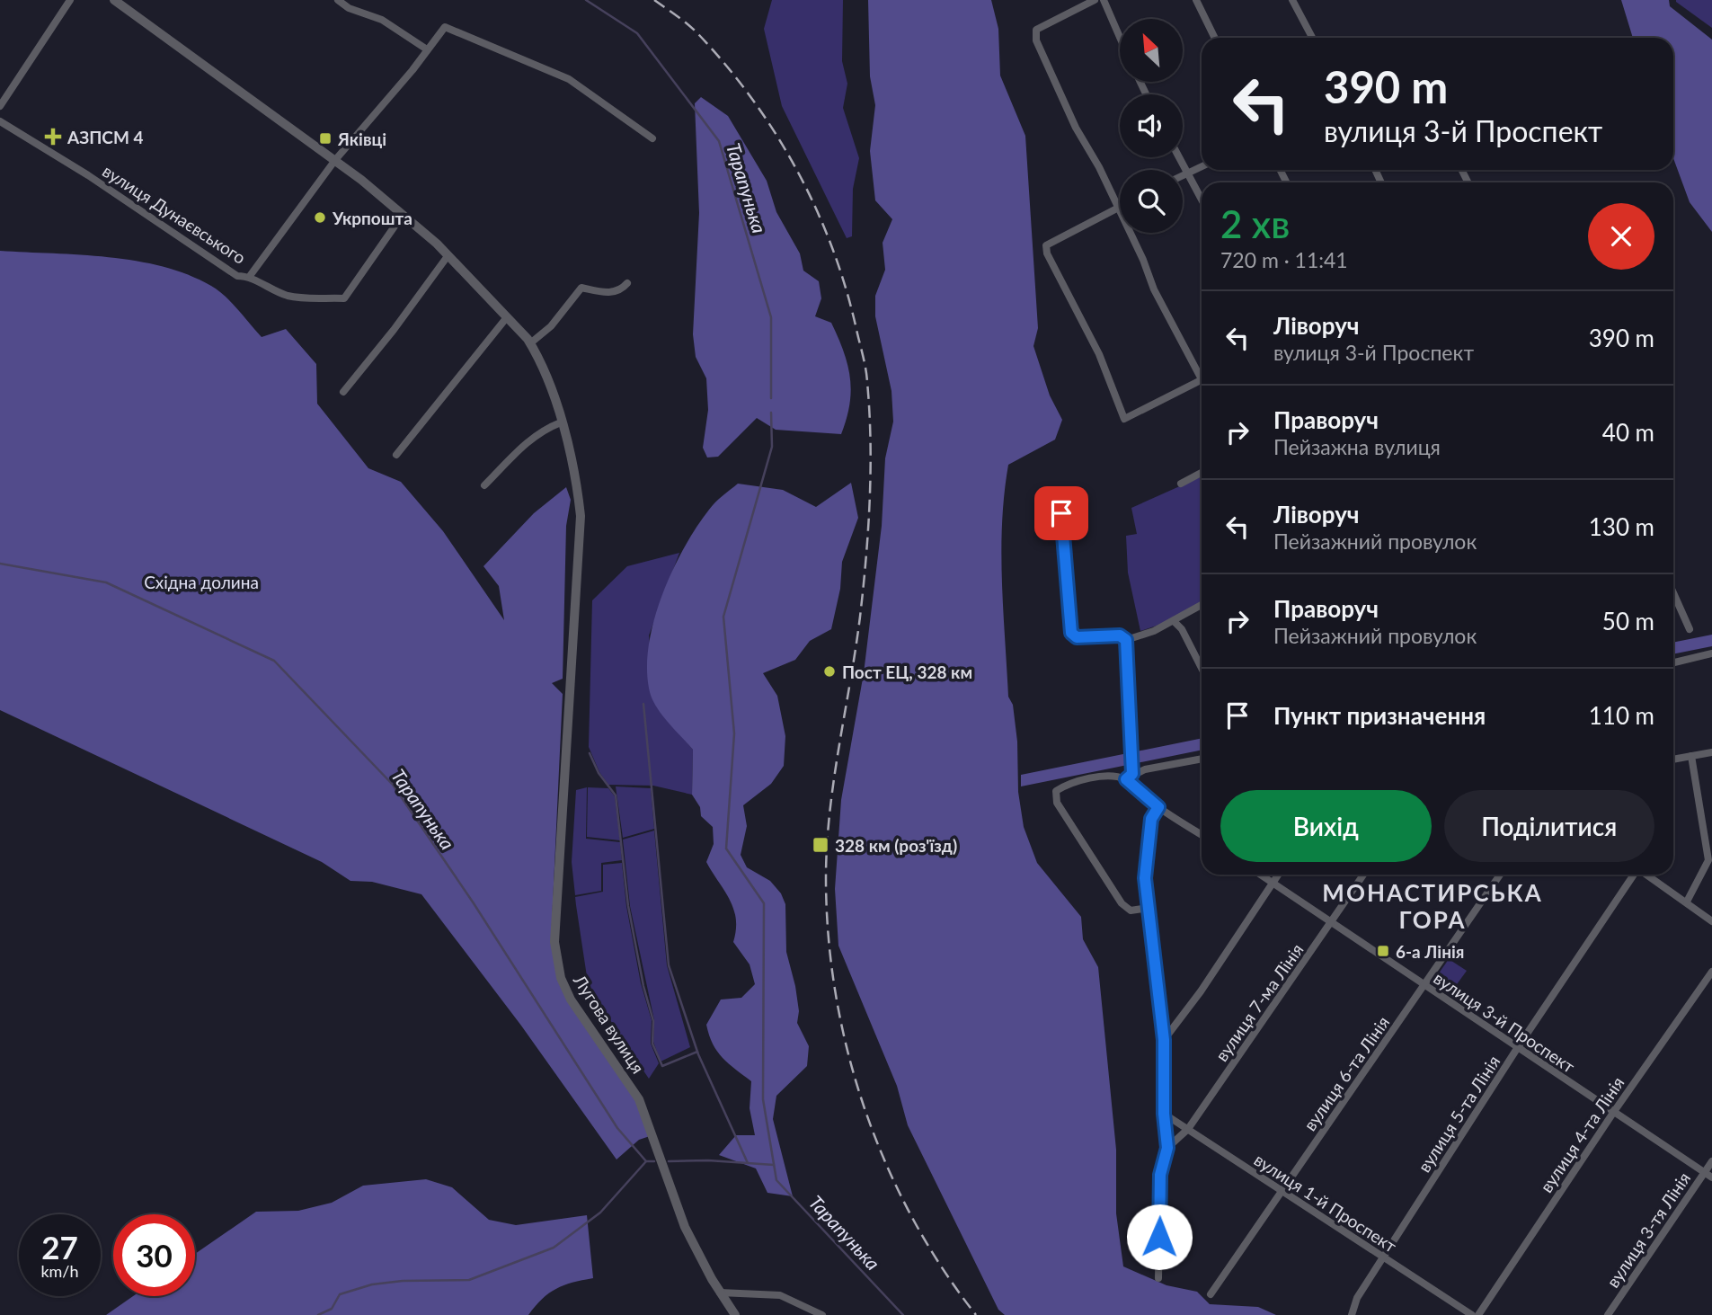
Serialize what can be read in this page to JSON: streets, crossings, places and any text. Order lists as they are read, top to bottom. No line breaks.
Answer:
{"streets":{"street":["вулиця Дунаєвського","вулиця 7-ма Лінія","вулиця 3-й Проспект","Лугова вулиця","вулиця 6-та Лінія","вулиця 5-та Лінія","вулиця 4-та Лінія","вулиця 1-й Проспект","вулиця 3-тя Лінія"]},"crossings":[["вулиця Дунаєвського","Лугова вулиця"],["вулиця 7-ма Лінія","вулиця 3-й Проспект"],["вулиця 7-ма Лінія","вулиця 1-й Проспект"],["вулиця 3-й Проспект","вулиця 6-та Лінія"],["вулиця 3-й Проспект","вулиця 5-та Лінія"],["вулиця 3-й Проспект","вулиця 4-та Лінія"],["вулиця 3-й Проспект","вулиця 3-тя Лінія"],["вулиця 6-та Лінія","вулиця 1-й Проспект"],["вулиця 5-та Лінія","вулиця 1-й Проспект"]],"districts":["МОНАСТИРСЬКА ГОРА"],"water":["Тарапунька"],"parks":["Східна долина"],"places":{"health":["АЗПСМ 4"],"transit":["Яківці","328 км (роз'їзд)","6-а Лінія"],"other":["Укрпошта","Пост ЕЦ, 328 км"]},"north":"top left","page":{"turn":["390 m","вулиця 3-й Проспект"],"heading":["2 хв","720 m · 11:41"],"list":[{"name":"Ліворуч","note":"вулиця 3-й Проспект","value":"390 m"},{"name":"Праворуч","note":"Пейзажна вулиця","value":"40 m"},{"name":"Ліворуч","note":"Пейзажний провулок","value":"130 m"},{"name":"Праворуч","note":"Пейзажний провулок","value":"50 m"},{"name":"Пункт призначення","value":"110 m"}],"buttons":["Вихід","Поділитися"],"speed":"27 km/h","limit":"30"}}
